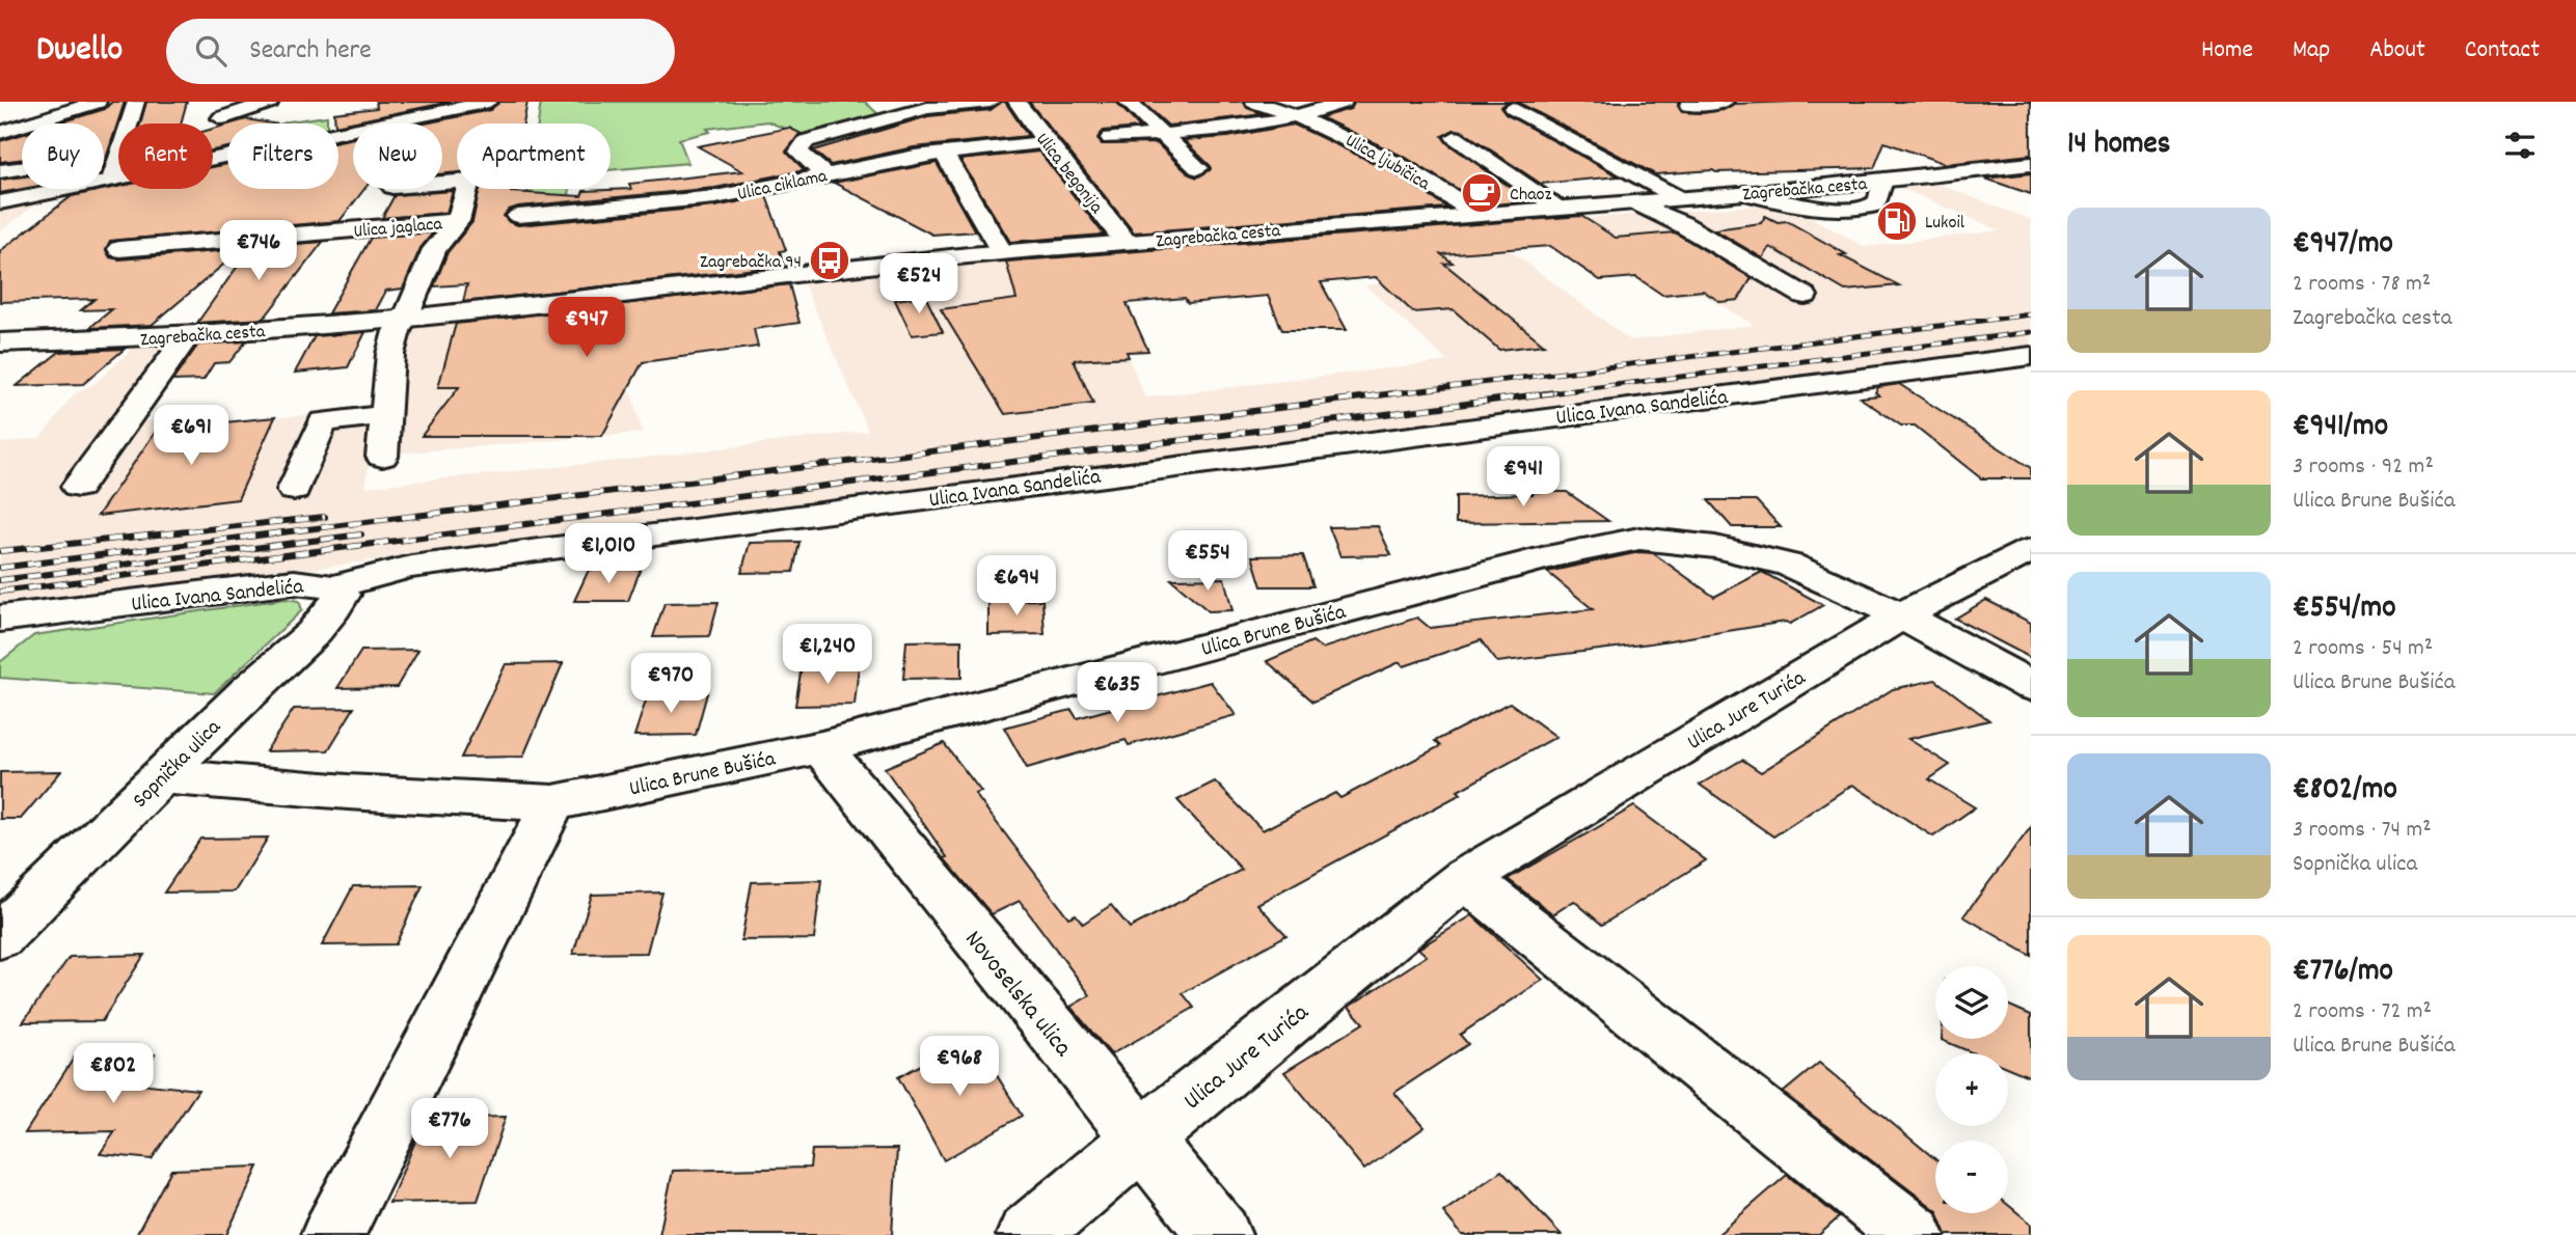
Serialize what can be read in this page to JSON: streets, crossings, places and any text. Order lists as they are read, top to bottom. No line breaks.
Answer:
{"streets":{"street":["Ulica ljubičica","Ulica begonija","Ulica ciklama","Zagrebačka cesta","Ulica jaglaca","Ulica Ivana Sandelića","Ulica Brune Bušića","Ulica Jure Turića","Sopnička ulica","Novoselska ulica"]},"crossings":[["Ulica ljubičica","Zagrebačka cesta"],["Ulica begonija","Ulica ciklama"],["Ulica begonija","Zagrebačka cesta"],["Zagrebačka cesta","Ulica jaglaca"],["Ulica Ivana Sandelića","Sopnička ulica"],["Ulica Brune Bušića","Ulica Jure Turića"],["Ulica Brune Bušića","Sopnička ulica"],["Ulica Brune Bušića","Novoselska ulica"],["Ulica Jure Turića","Novoselska ulica"]],"places":{"cafe":["Chaoz"],"fuel station":["Lukoil"],"bus stop":["Zagrebačka 94"]},"page":{"header":"Dwello","search":"Search here","nav":["Home","Map","About","Contact"],"heading":"14 homes","chip":["Buy","Rent","Filters","New","Apartment"],"list":[{"name":"€947/mo","note":"2 rooms · 78 m² · Zagrebačka cesta"},{"name":"€941/mo","note":"3 rooms · 92 m² · Ulica Brune Bušića"},{"name":"€554/mo","note":"2 rooms · 54 m² · Ulica Brune Bušića"},{"name":"€802/mo","note":"3 rooms · 74 m² · Sopnička ulica"},{"name":"€776/mo","note":"2 rooms · 72 m² · Ulica Brune Bušića"}],"price":["€746","€524","€947","€691","€941","€1,010","€554","€694","€1,240","€970","€635","€968","€802","€776"],"map_buttons":["+","−"]}}
